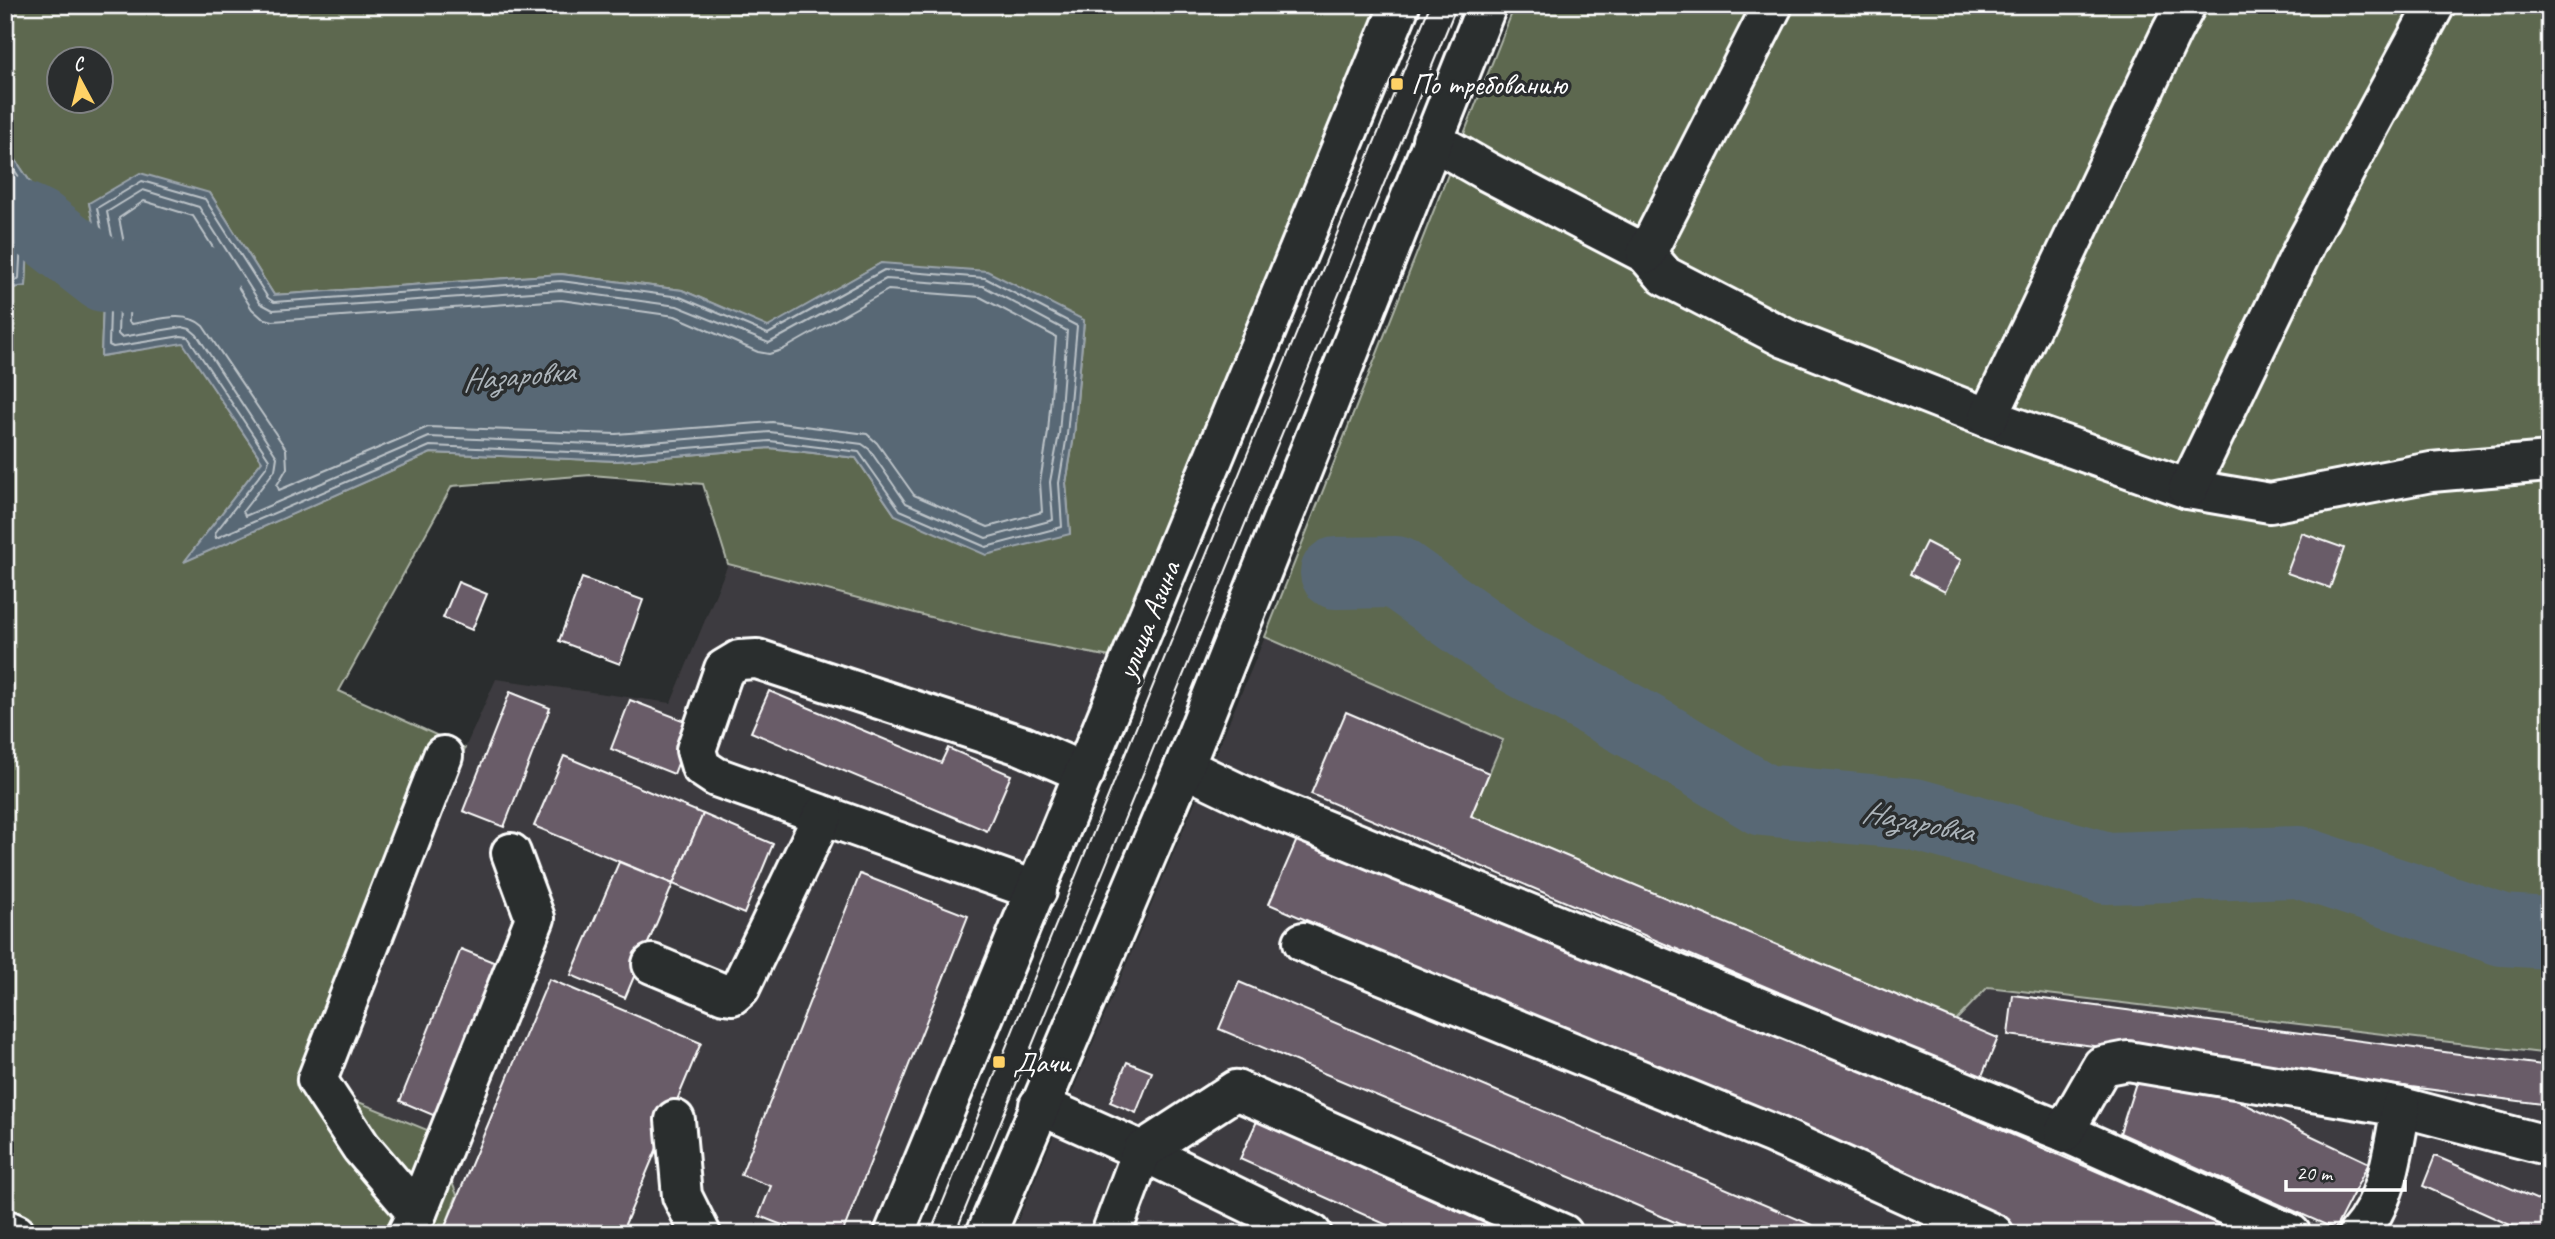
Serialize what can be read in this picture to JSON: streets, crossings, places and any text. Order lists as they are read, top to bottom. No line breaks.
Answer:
{"streets":{"street":["улица Азина"]},"water":["Назаровка"],"places":{"transit":["По требованию","Дачи"]},"scale_bar":"20 m","north":"top"}
